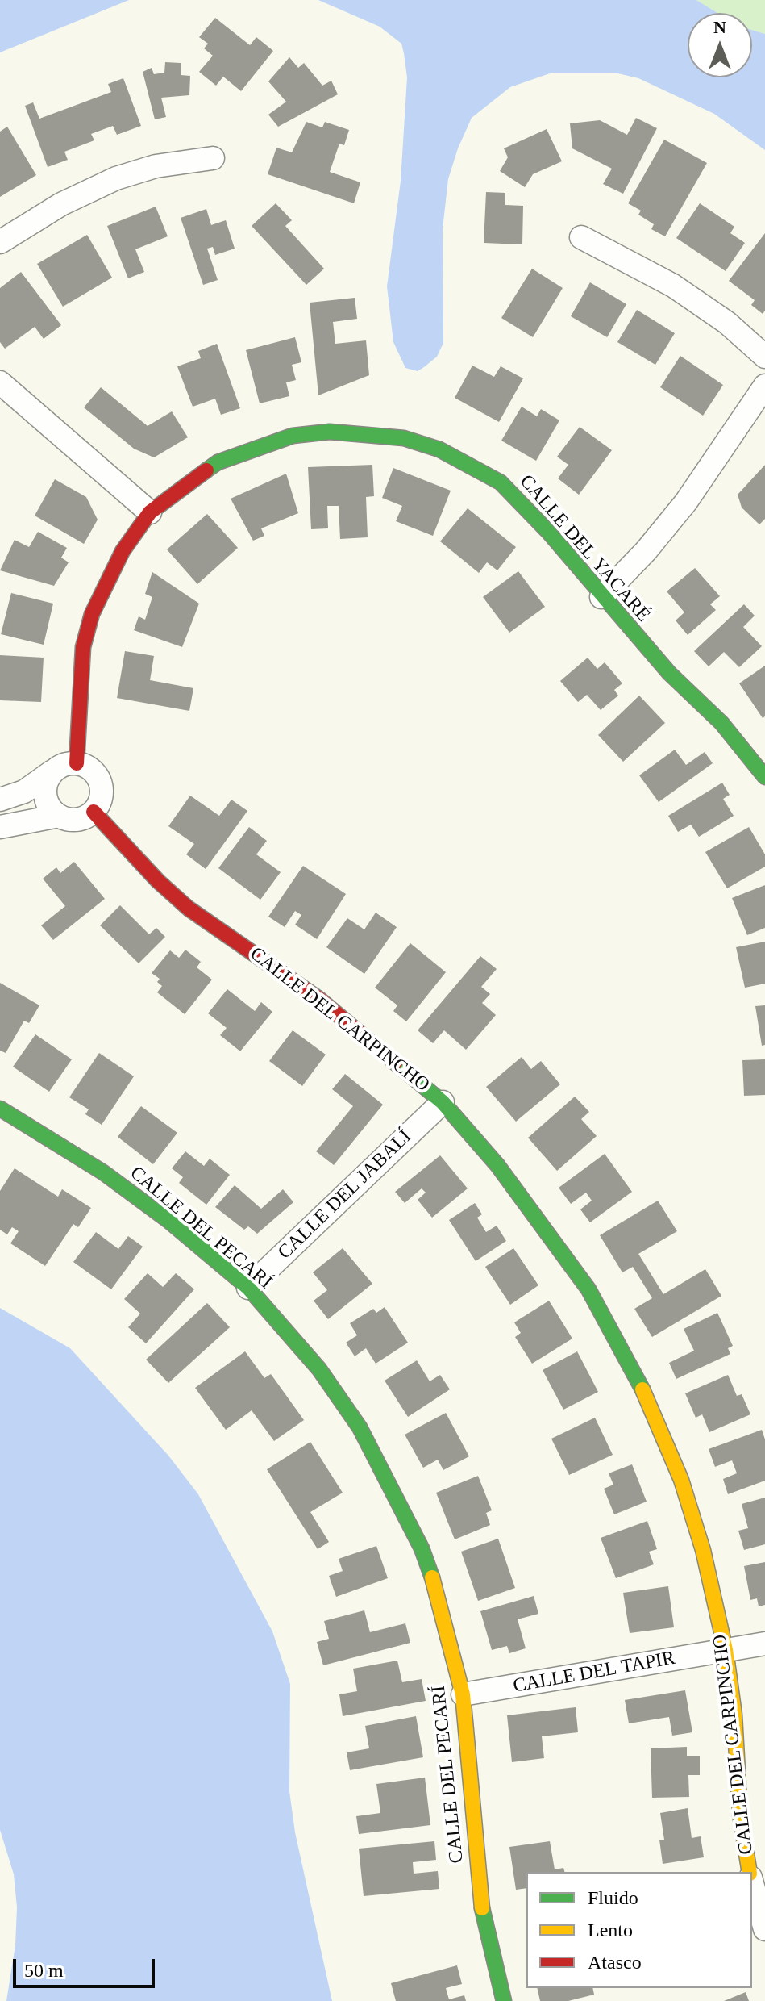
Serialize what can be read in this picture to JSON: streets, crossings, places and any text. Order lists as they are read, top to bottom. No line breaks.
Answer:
{"streets":{"street":["CALLE DEL YACARÉ","CALLE DEL CARPINCHO","CALLE DEL JABALÍ","CALLE DEL PECARÍ","CALLE DEL TAPIR"]},"crossings":[["CALLE DEL YACARÉ","CALLE DEL CARPINCHO"],["CALLE DEL CARPINCHO","CALLE DEL JABALÍ"],["CALLE DEL CARPINCHO","CALLE DEL TAPIR"],["CALLE DEL JABALÍ","CALLE DEL PECARÍ"],["CALLE DEL PECARÍ","CALLE DEL TAPIR"]],"legend":["Fluido","Lento","Atasco"],"scale_bar":"50 m","north":"top"}
